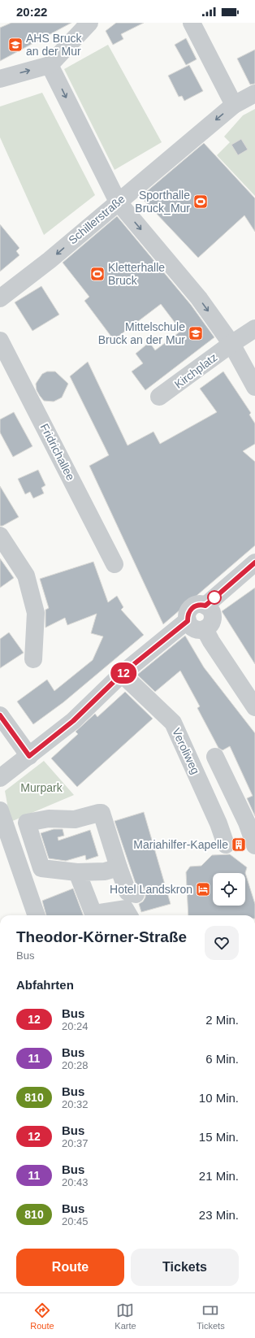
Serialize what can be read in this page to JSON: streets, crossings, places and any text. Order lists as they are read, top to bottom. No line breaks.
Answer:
{"streets":{"street":["Schillerstraße","Kirchplatz","Fridrichallee","Veroliweg"]},"one_way":["Schillerstraße"],"parks":["Murpark"],"places":{"school or university":["AHS Bruck an der Mur","Mittelschule Bruck an der Mur"],"sports":["Sporthalle Bruck_Mur","Kletterhalle Bruck"],"building":["Mariahilfer-Kapelle"],"hotel":["Hotel Landskron"]},"lines":["bus line 12"],"page":{"status":"20:22","on_map":"12","heading":[["Theodor-Körner-Straße","Bus"],"Abfahrten"],"list":[{"mark":"12","name":"Bus","note":"20:24","value":"2 Min."},{"mark":"11","name":"Bus","note":"20:28","value":"6 Min."},{"mark":"810","name":"Bus","note":"20:32","value":"10 Min."},{"mark":"12","name":"Bus","note":"20:37","value":"15 Min."},{"mark":"11","name":"Bus","note":"20:43","value":"21 Min."},{"mark":"810","name":"Bus","note":"20:45","value":"23 Min."}],"buttons":["Route","Tickets"],"tabs":["Route","Karte","Tickets"]}}
